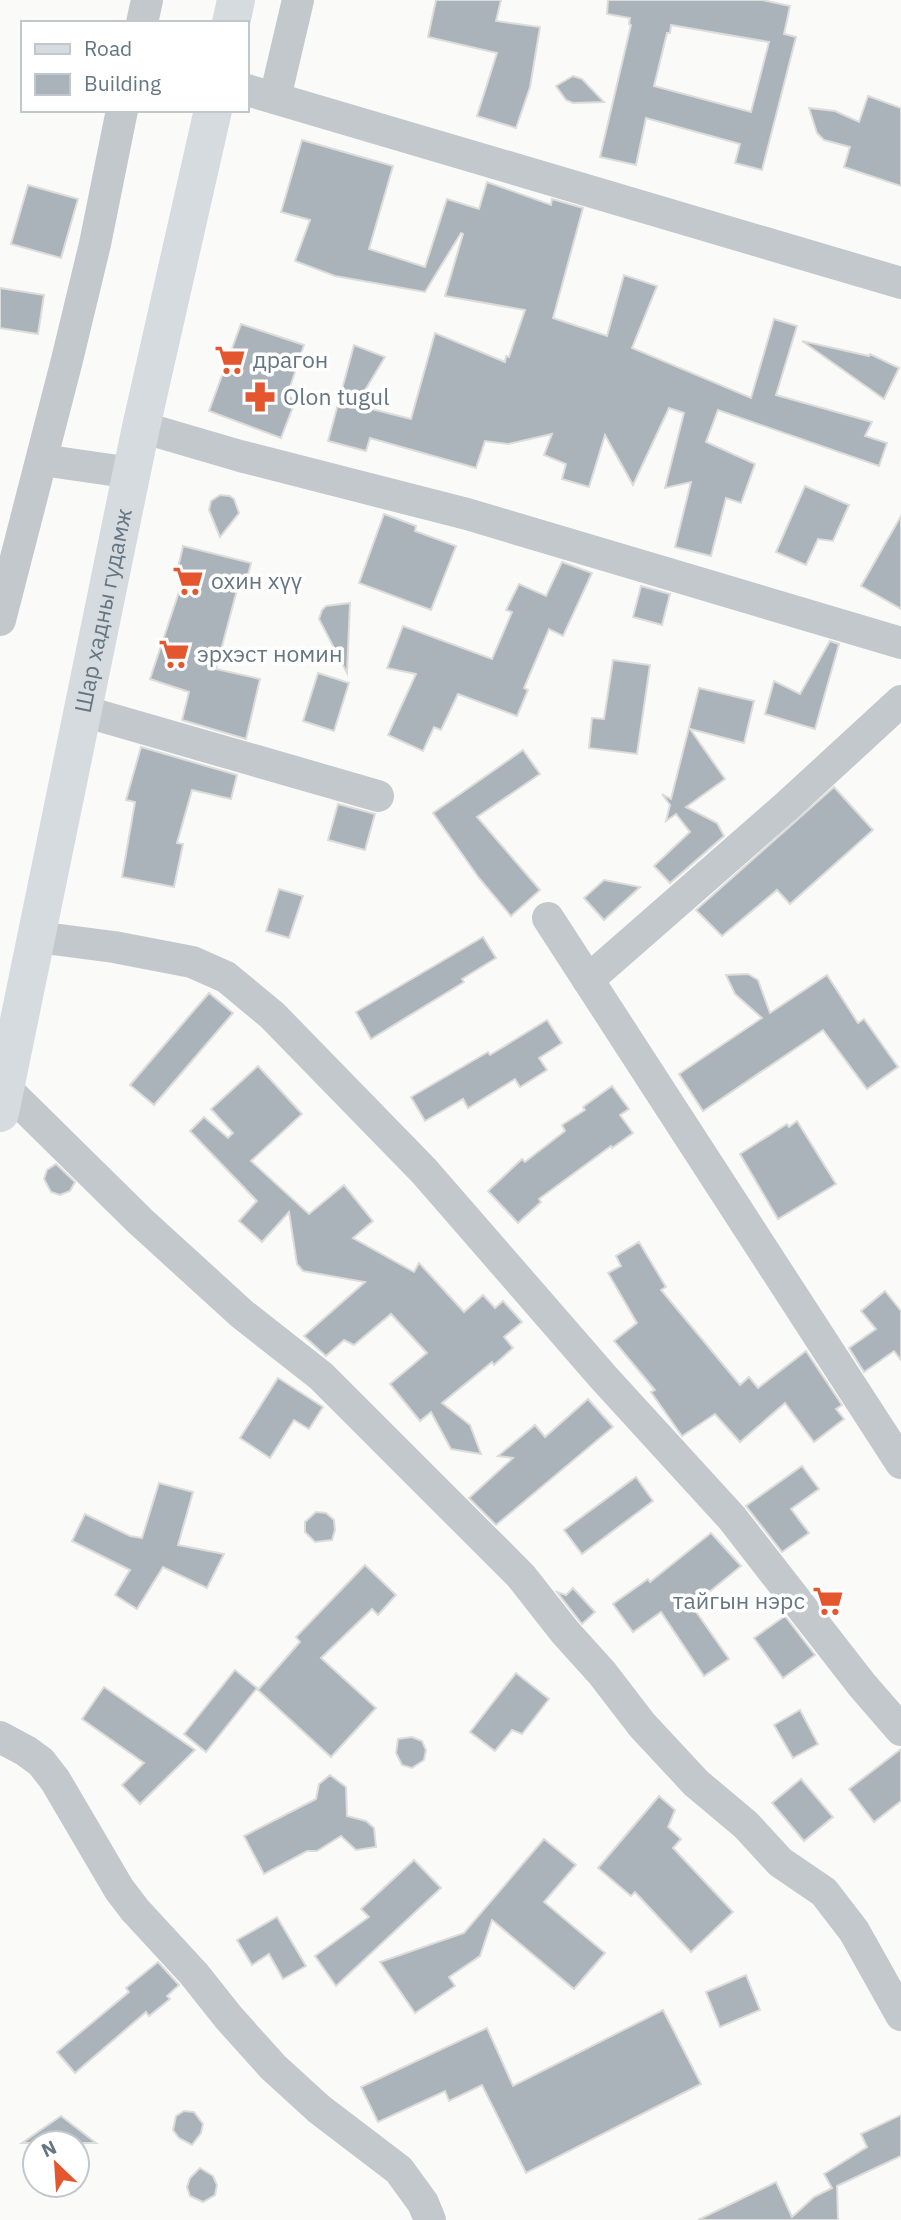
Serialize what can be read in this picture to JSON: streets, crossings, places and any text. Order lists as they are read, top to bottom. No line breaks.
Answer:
{"streets":{"main road":["Шар хадны гудамж"]},"places":{"supermarket":["драгон","охин хүү","эрхэст номин","тайгын нэрс"],"pharmacy":["Olon tugul"]},"legend":["Road","Building"],"north":"top left"}
